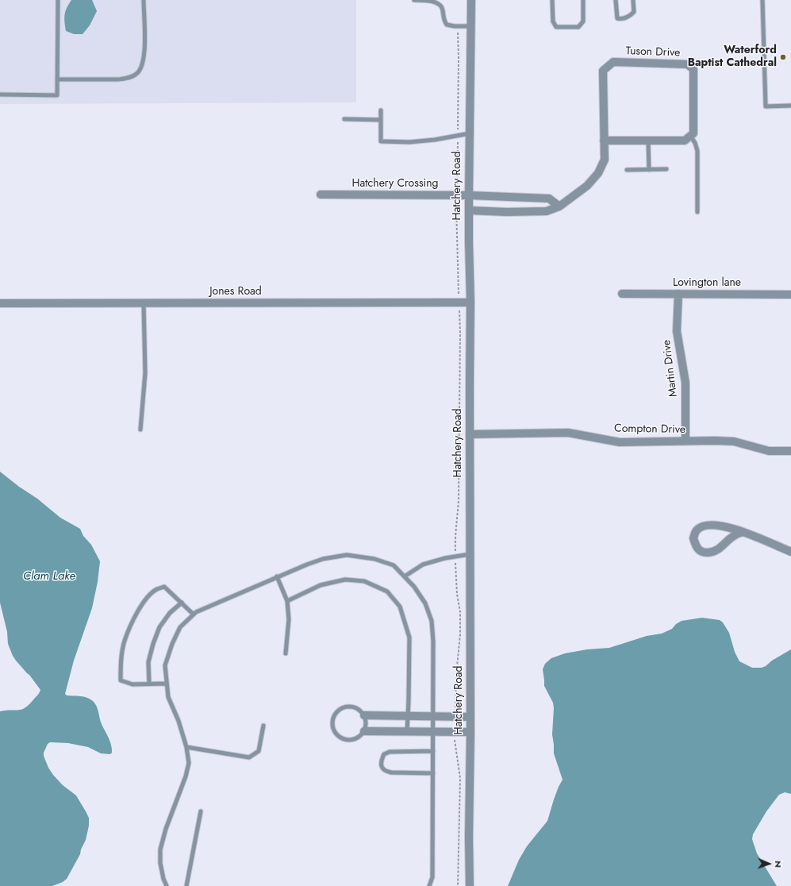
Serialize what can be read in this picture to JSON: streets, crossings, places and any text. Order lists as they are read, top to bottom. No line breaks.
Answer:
{"streets":{"street":["Tuson Drive","Hatchery Crossing","Hatchery Road","Lovington lane","Jones Road","Martin Drive","Compton Drive"]},"crossings":[["Tuson Drive","Hatchery Road"],["Hatchery Crossing","Hatchery Road"],["Hatchery Road","Jones Road"],["Hatchery Road","Compton Drive"],["Lovington lane","Martin Drive"],["Martin Drive","Compton Drive"]],"water":["Clam Lake"],"places":["Waterford Baptist Cathedral"],"north":"right"}
